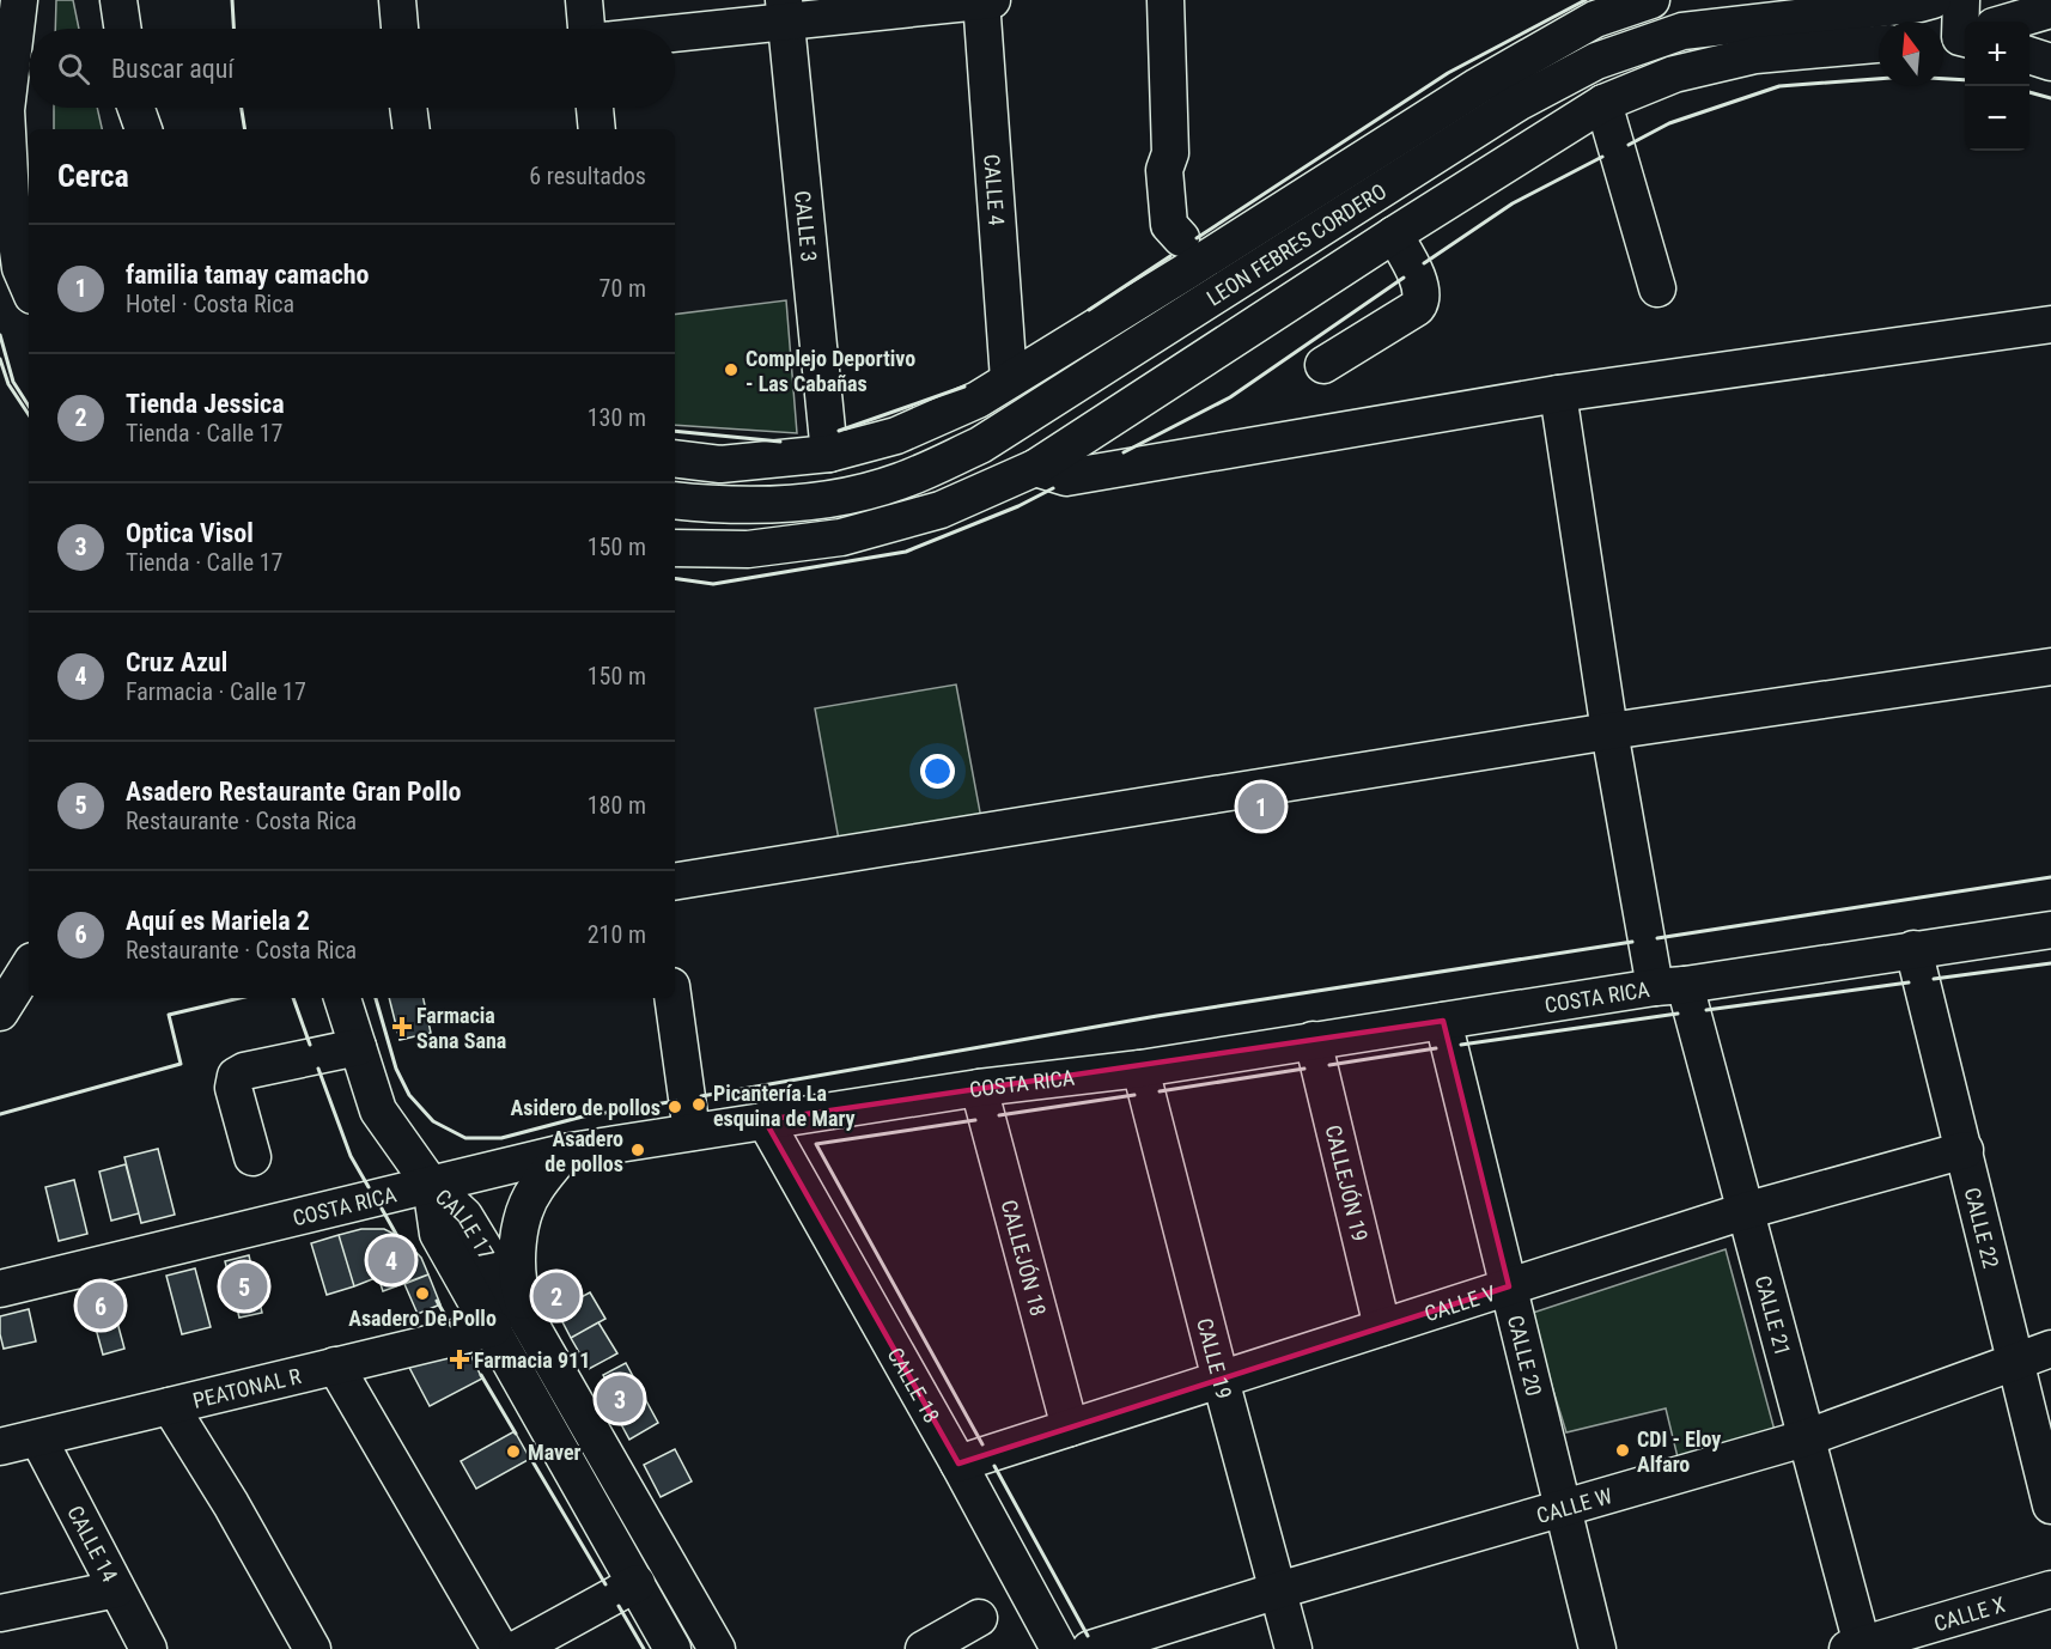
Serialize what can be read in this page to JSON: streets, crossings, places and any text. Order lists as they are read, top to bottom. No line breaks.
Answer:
{"streets":{"street":["CALLE 4","CALLE 3","LEON FEBRES CORDERO","COSTA RICA","CALLEJÓN 19","CALLE 17","CALLE 22","CALLEJÓN 18","CALLE V","CALLE 21","CALLE 20","CALLE 19","CALLE 18","PEATONAL R","CALLE W","CALLE 14","CALLE X"]},"crossings":[["COSTA RICA","CALLEJÓN 19"],["COSTA RICA","CALLE 17"],["COSTA RICA","CALLE 22"],["COSTA RICA","CALLEJÓN 18"],["COSTA RICA","CALLE 21"],["COSTA RICA","CALLE 20"],["COSTA RICA","CALLE 19"],["COSTA RICA","CALLE 18"],["CALLEJÓN 19","CALLE V"],["CALLE 17","PEATONAL R"],["CALLE 22","CALLE V"],["CALLE 22","CALLE W"],["CALLEJÓN 18","CALLE V"],["CALLE V","CALLE 21"],["CALLE V","CALLE 20"],["CALLE V","CALLE 19"],["CALLE V","CALLE 18"],["CALLE 21","CALLE W"],["CALLE 21","CALLE X"],["CALLE 20","CALLE W"],["CALLE 19","CALLE W"],["PEATONAL R","CALLE 14"]],"places":{"other":["Complejo Deportivo - Las Cabañas","Picantería La esquina de Mary","Asidero de pollos","Asadero de pollos","Asadero De Pollo","CDI - Eloy Alfaro","Maver"],"health":["Farmacia Sana Sana","Farmacia 911"]},"north":"top","page":{"map_buttons":["+","−"],"search":"Buscar aquí","heading":["Cerca","6 resultados"],"list":[{"mark":"1","name":"familia tamay camacho","note":"Hotel · Costa Rica","value":"70 m"},{"mark":"2","name":"Tienda Jessica","note":"Tienda · Calle 17","value":"130 m"},{"mark":"3","name":"Optica Visol","note":"Tienda · Calle 17","value":"150 m"},{"mark":"4","name":"Cruz Azul","note":"Farmacia · Calle 17","value":"150 m"},{"mark":"5","name":"Asadero Restaurante Gran Pollo","note":"Restaurante · Costa Rica","value":"180 m"},{"mark":"6","name":"Aquí es Mariela 2","note":"Restaurante · Costa Rica","value":"210 m"}],"pins":["1","4","5","2","6","3"]}}
